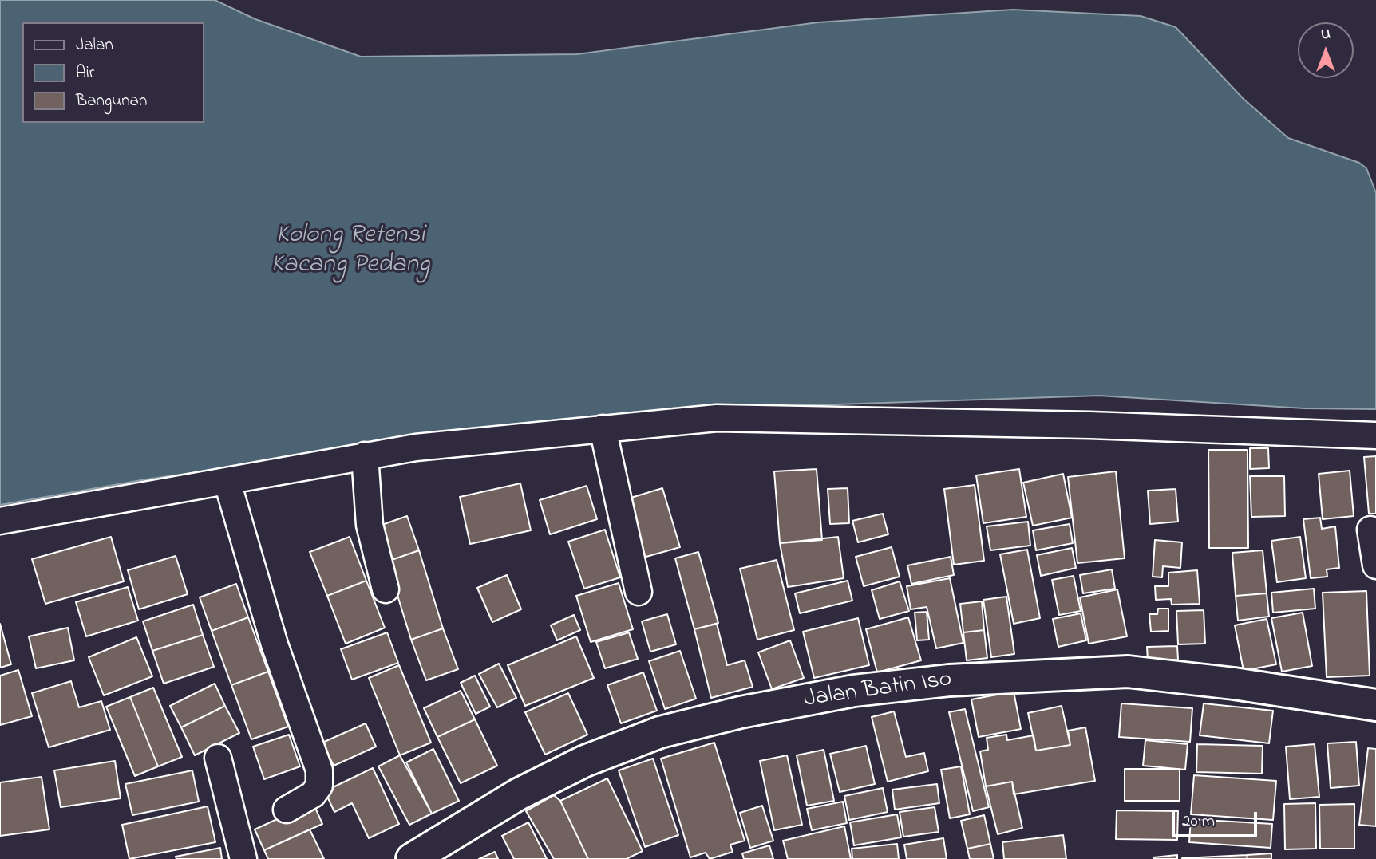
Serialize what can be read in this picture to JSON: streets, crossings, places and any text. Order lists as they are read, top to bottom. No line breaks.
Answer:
{"streets":{"street":["Jalan Batin Iso"]},"water":["Kolong Retensi Kacang Pedang"],"legend":["Jalan","Air","Bangunan"],"scale_bar":"20 m","north":"top"}
